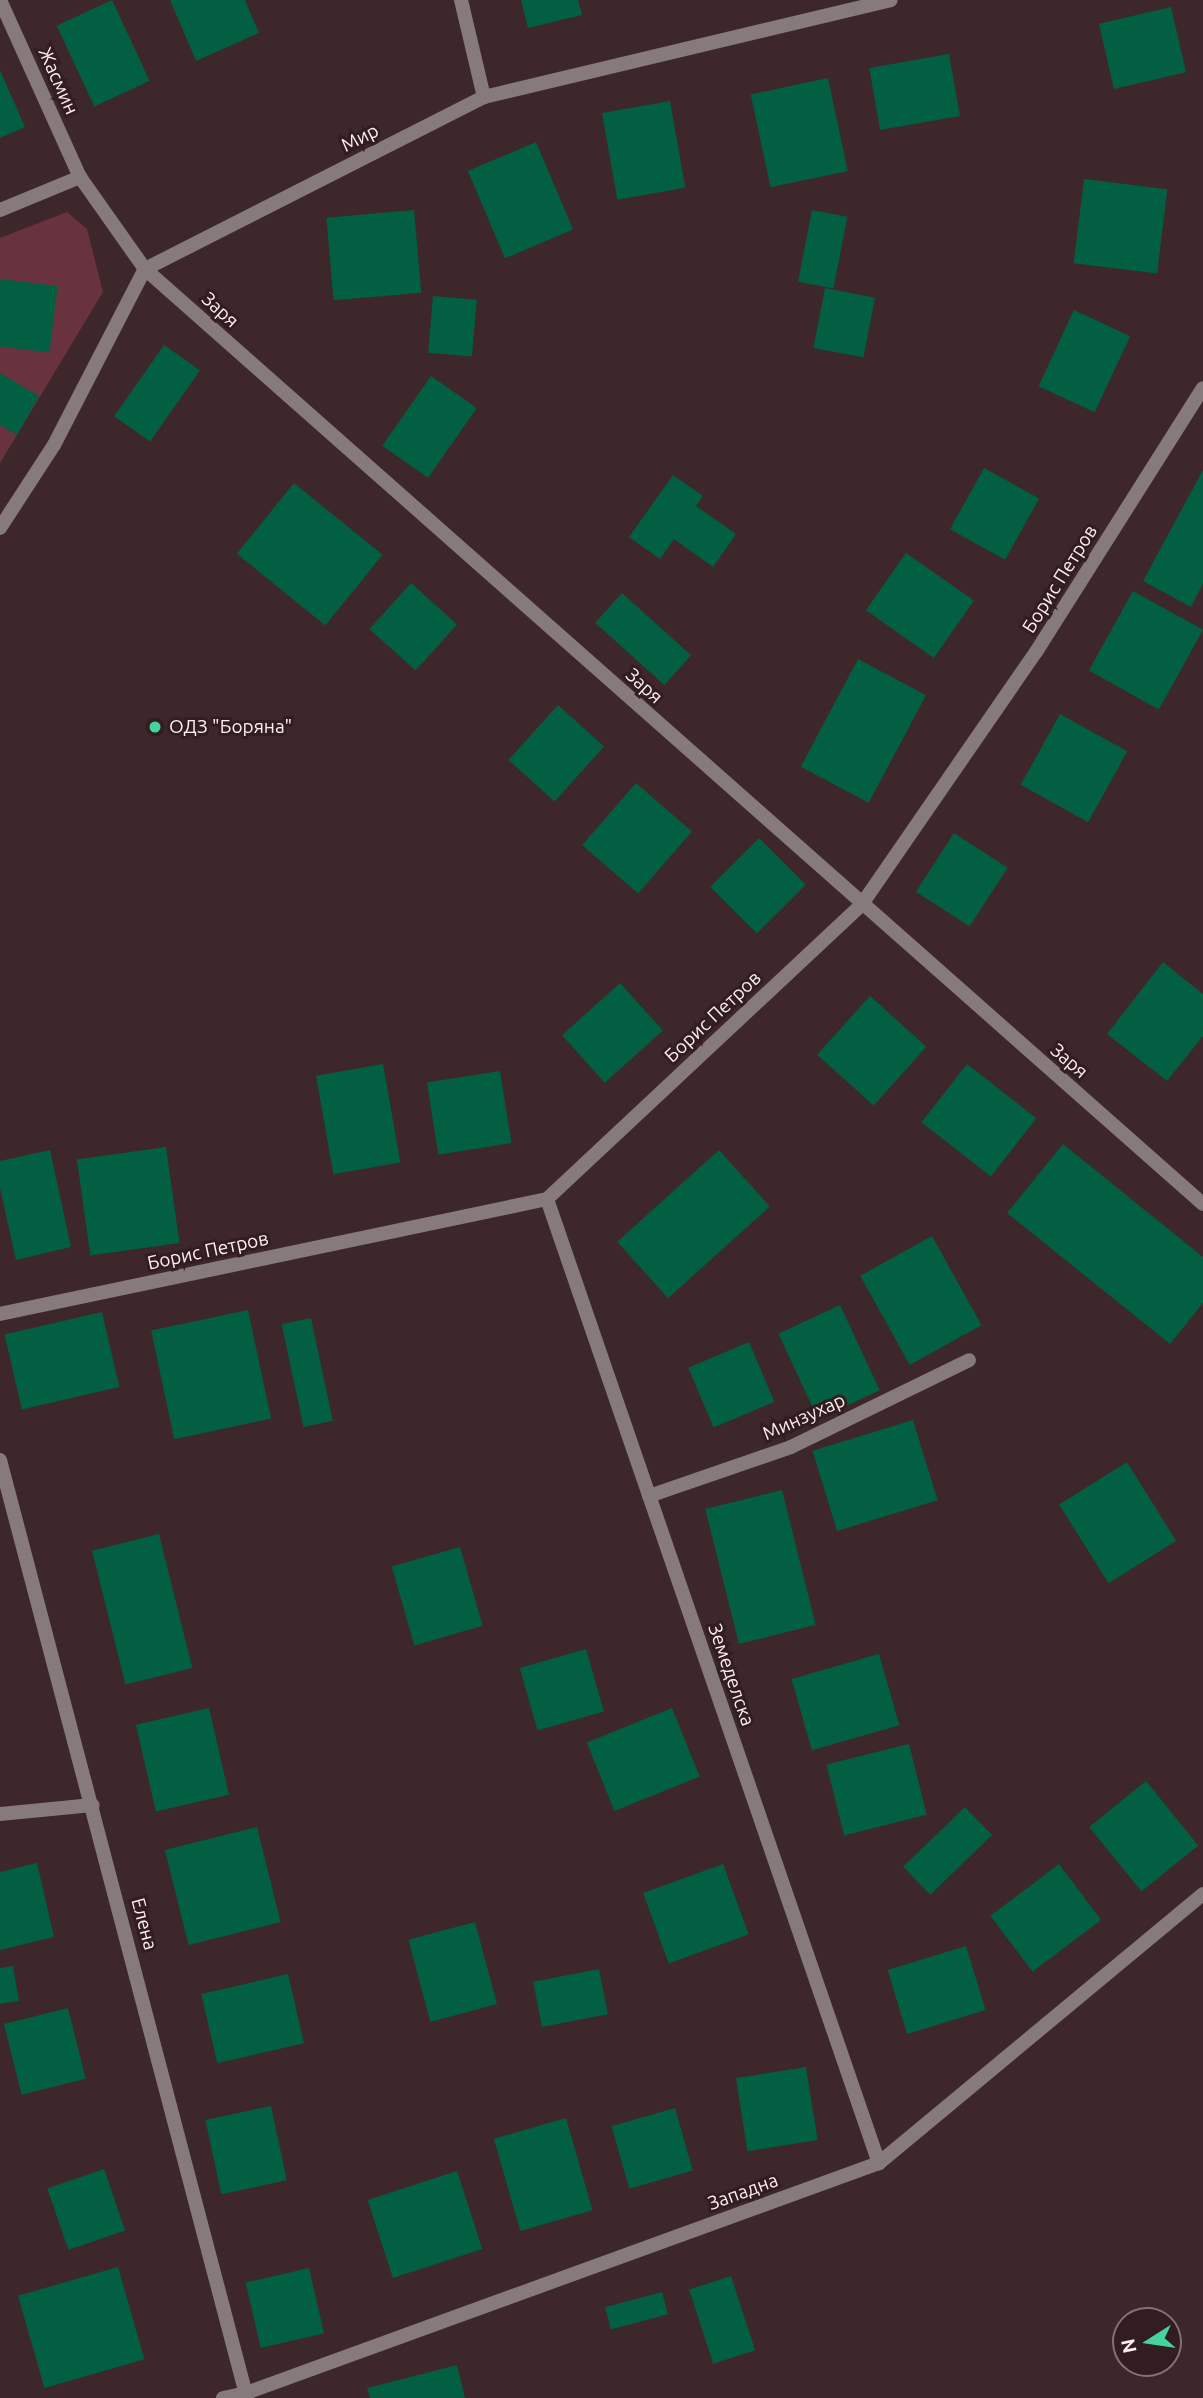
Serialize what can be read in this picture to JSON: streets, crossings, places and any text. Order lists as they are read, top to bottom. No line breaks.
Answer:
{"streets":{"street":["Жасмин","Мир","Заря","Борис Петров","Минзухар","Земеделска","Елена","Западна"]},"crossings":[["Жасмин","Заря"],["Мир","Заря"],["Заря","Борис Петров"],["Борис Петров","Земеделска"],["Минзухар","Земеделска"],["Земеделска","Западна"],["Елена","Западна"]],"places":["ОДЗ \"Боряна\""],"north":"left"}
